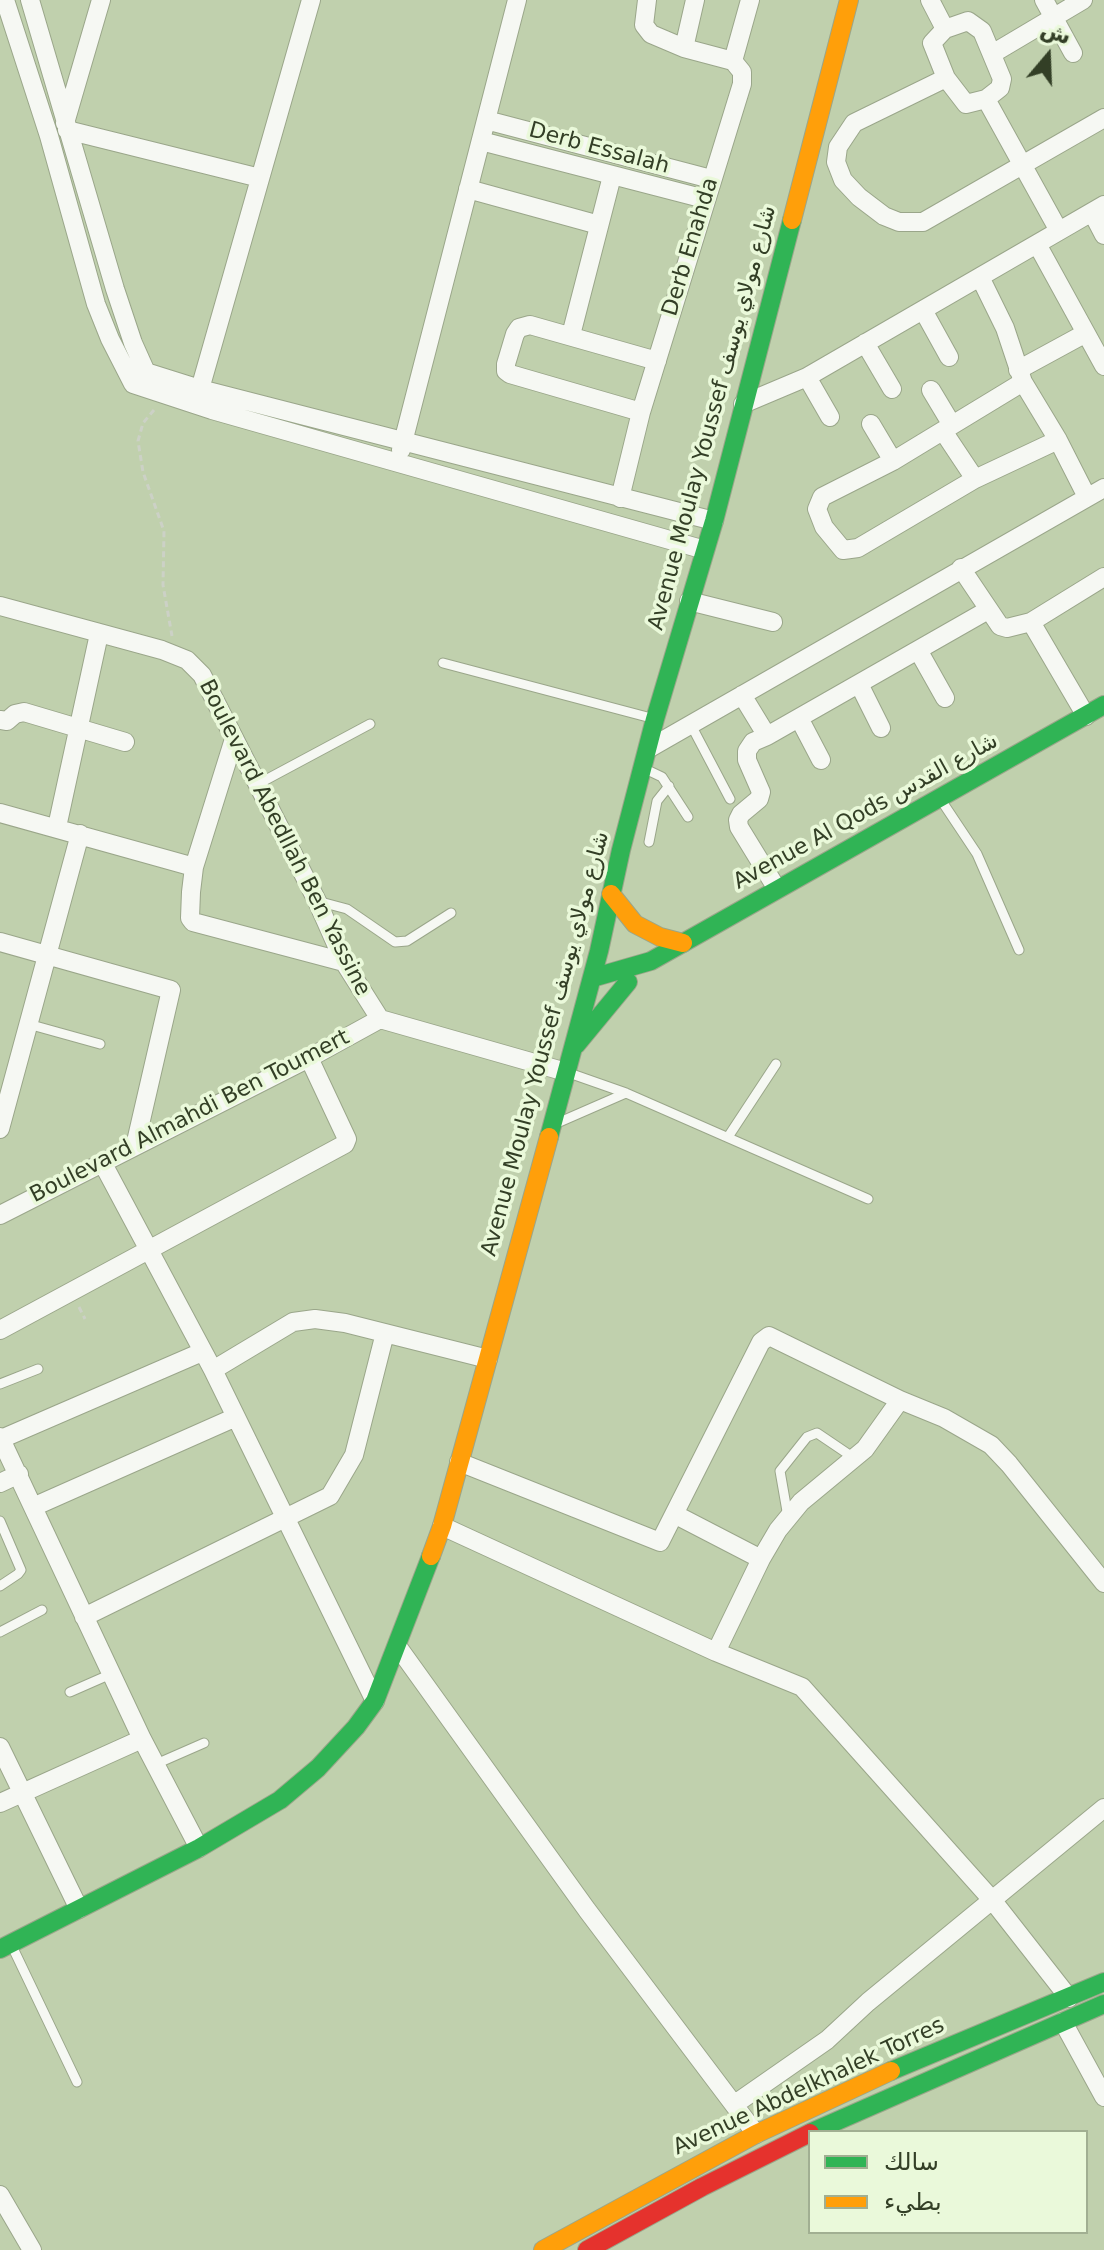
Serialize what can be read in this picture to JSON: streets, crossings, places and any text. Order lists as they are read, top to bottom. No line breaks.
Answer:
{"streets":{"street":["Derb Essalah","Derb Enahda","Avenue Moulay Youssef شارع مولاي يوسف","Avenue Al Qods شارع القدس","Boulevard Abedllah Ben Yassine","Boulevard Almahdi Ben Toumert","Avenue Abdelkhalek Torres"]},"crossings":[["Derb Essalah","Derb Enahda"],["Avenue Moulay Youssef شارع مولاي يوسف","Avenue Al Qods شارع القدس"],["Avenue Moulay Youssef شارع مولاي يوسف","Boulevard Abedllah Ben Yassine"],["Boulevard Abedllah Ben Yassine","Boulevard Almahdi Ben Toumert"]],"legend":["سالك","بطيء"],"north":"top"}
